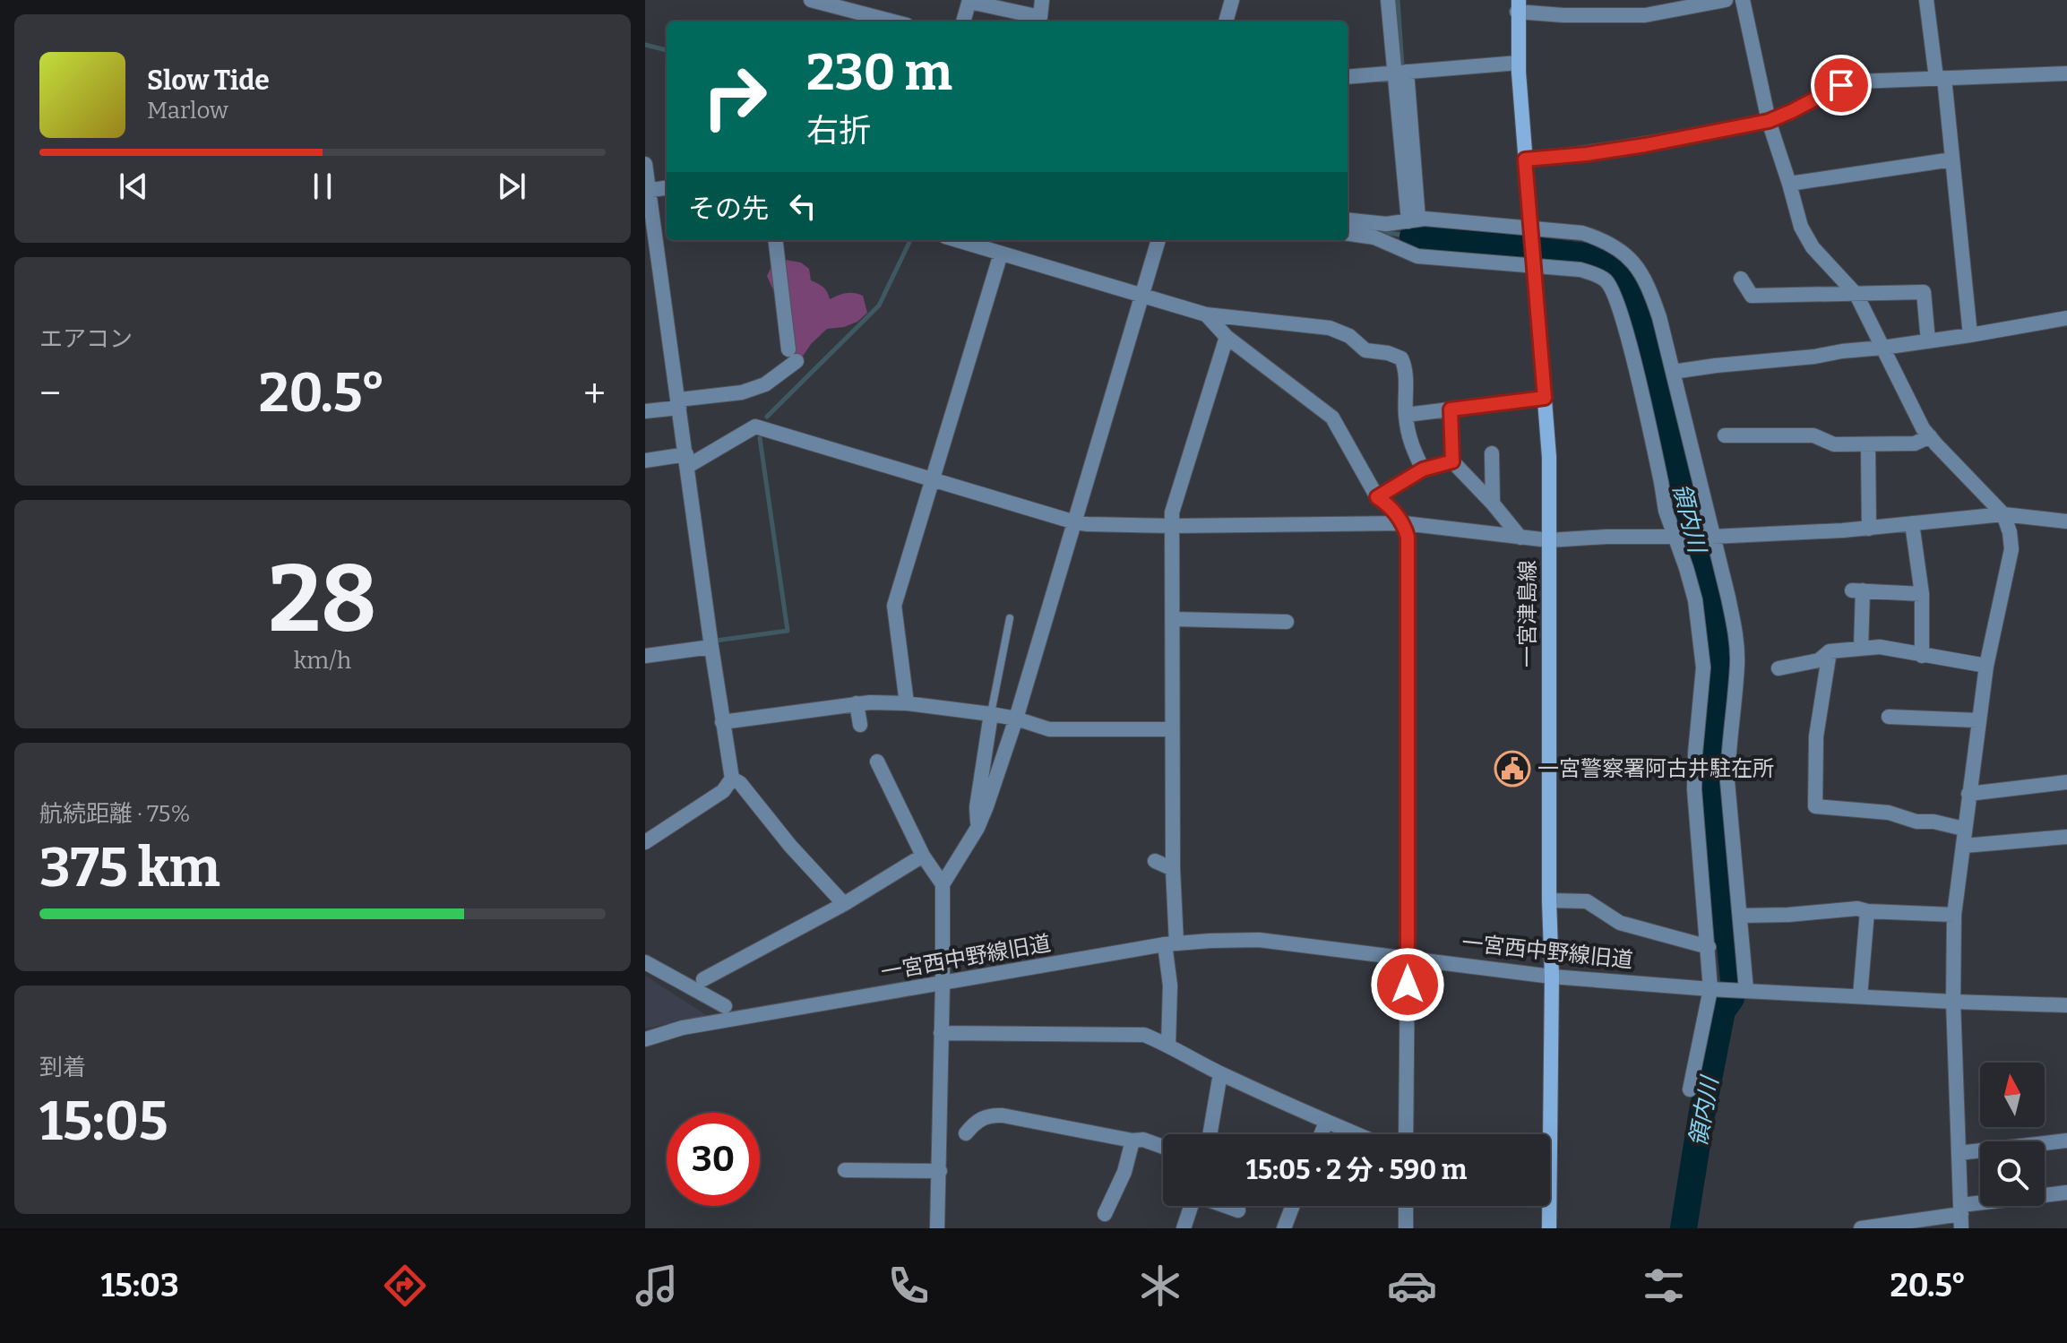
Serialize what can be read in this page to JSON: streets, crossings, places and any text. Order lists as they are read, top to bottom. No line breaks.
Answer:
{"streets":{"main road":["一宮津島線"],"street":["一宮西中野線旧道"]},"crossings":[["一宮津島線","一宮西中野線旧道"]],"water":["領内川"],"places":{"public building":["一宮警察署阿古井駐在所"]},"north":"top","page":{"turn":["230 m","右折"],"song":["Slow Tide","Marlow"],"then":"その先","tile":["エアコン",["28","km/h"],["航続距離 · 75%","375 km"],["到着","15:05"]],"heat":["−","20.5°","+"],"limit":"30","trip":"15:05 · 2 分 · 590 m","tabs":["15:03","20.5°"]}}
